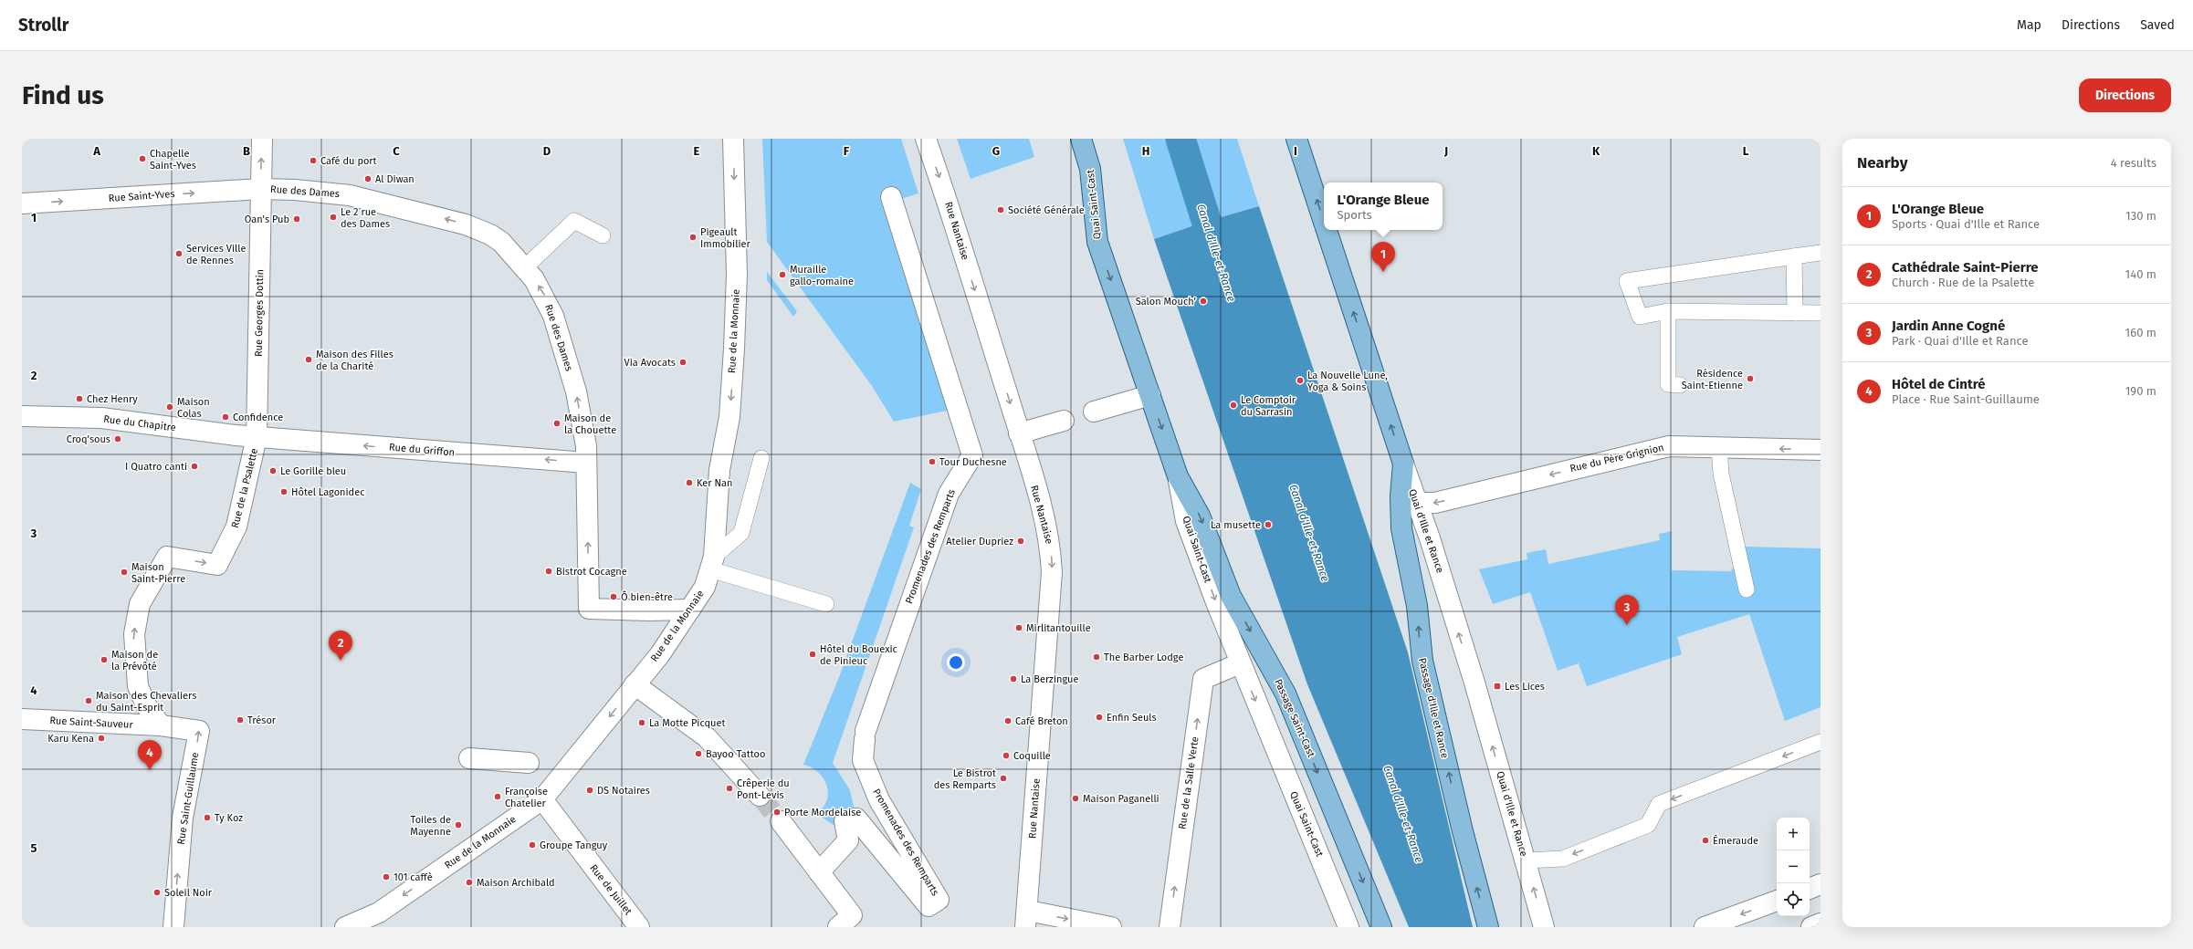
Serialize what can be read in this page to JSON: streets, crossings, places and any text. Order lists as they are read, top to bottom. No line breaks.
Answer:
{"streets":{"main road":["Quai Saint-Cast","Quai d'Ille et Rance","Passage d'Ille et Rance","Passage Saint-Cast"],"street":["Rue des Dames","Rue Saint-Yves","Rue Nantaise","Rue Georges Dottin","Rue de la Monnaie","Rue du Chapitre","Rue du Griffon","Rue du Père Grignion","Rue de la Psalette","Promenades des Remparts","Rue Saint-Sauveur","Rue de la Salle Verte","Rue Saint-Guillaume","Rue de Juillet"]},"crossings":[["Rue des Dames","Rue Saint-Yves"],["Rue des Dames","Rue Georges Dottin"],["Rue des Dames","Rue de la Monnaie"],["Rue des Dames","Rue du Griffon"],["Rue Saint-Yves","Rue Georges Dottin"],["Quai Saint-Cast","Passage Saint-Cast"],["Quai Saint-Cast","Rue de la Salle Verte"],["Rue Georges Dottin","Rue du Chapitre"],["Rue Georges Dottin","Rue du Griffon"],["Rue Georges Dottin","Rue de la Psalette"],["Rue de la Monnaie","Rue de Juillet"],["Rue du Chapitre","Rue du Griffon"],["Rue du Chapitre","Rue de la Psalette"],["Rue du Griffon","Rue de la Psalette"],["Rue du Père Grignion","Quai d'Ille et Rance"],["Rue de la Psalette","Rue Saint-Sauveur"],["Rue de la Psalette","Rue Saint-Guillaume"],["Quai d'Ille et Rance","Passage d'Ille et Rance"],["Rue Saint-Sauveur","Rue Saint-Guillaume"]],"one_way":["Rue des Dames","Rue Saint-Yves","Quai Saint-Cast","Rue Nantaise","Rue de la Monnaie","Rue du Griffon","Rue du Père Grignion","Rue de la Psalette","Quai d'Ille et Rance","Passage d'Ille et Rance","Passage Saint-Cast","Rue de la Salle Verte","Rue Saint-Guillaume"],"water":["Canal d'Ille-et-Rance"],"places":{"other":["Chapelle Saint-Yves","Café du port","Al Diwan","Société Générale","Le 2 rue des Dames","Oan's Pub","Pigeault Immobilier","Services Ville de Rennes","Muraille gallo-romaine","Salon Mouch’","Maison des Filles de la Charité","Via Avocats","Résidence Saint-Etienne","La Nouvelle Lune, Yoga & Soins","Chez Henry","Le Comptoir du Sarrasin","Maison Colas","Confidence","Maison de la Chouette","Croq'sous","Tour Duchesne","I Quatro canti","Le Gorille bleu","Ker Nan","Hôtel Lagonidec","La musette","Atelier Dupriez","Bistrot Cocagne","Maison Saint-Pierre","Ô bien-être","Mirlitantouille","Hôtel du Bouexic de Pinieuc","The Barber Lodge","Maison de la Prévôté","La Berzingue","Maison des Chevaliers du Saint-Esprit","Enfin Seuls","Trésor","Café Breton","La Motte Picquet","Karu Kena","Bayoo Tattoo","Coquille","Le Bistrot des Remparts","Crêperie du Pont-Levis","DS Notaires","Françoise Chatelier","Maison Paganelli","Porte Mordelaise","Ty Koz","Toiles de Mayenne","Émeraude","Groupe Tanguy","101 caffè","Maison Archibald","Soleil Noir"],"transit":["Les Lices"]},"page":{"header":"Strollr","nav":["Map","Directions","Saved"],"buttons":"Directions","title":"Find us","heading":["Nearby","4 results"],"popup":["L'Orange Bleue","Sports"],"list":[{"mark":"1","name":"L'Orange Bleue","note":"Sports · Quai d'Ille et Rance","value":"130 m"},{"mark":"2","name":"Cathédrale Saint-Pierre","note":"Church · Rue de la Psalette","value":"140 m"},{"mark":"3","name":"Jardin Anne Cogné","note":"Park · Quai d'Ille et Rance","value":"160 m"},{"mark":"4","name":"Hôtel de Cintré","note":"Place · Rue Saint-Guillaume","value":"190 m"}],"pins":["1","3","2","4"],"map_buttons":["+","−"]},"grid":{"columns":["A","B","C","D","E","F","G","H","I","J","K","L"],"rows":["1","2","3","4","5"]}}
